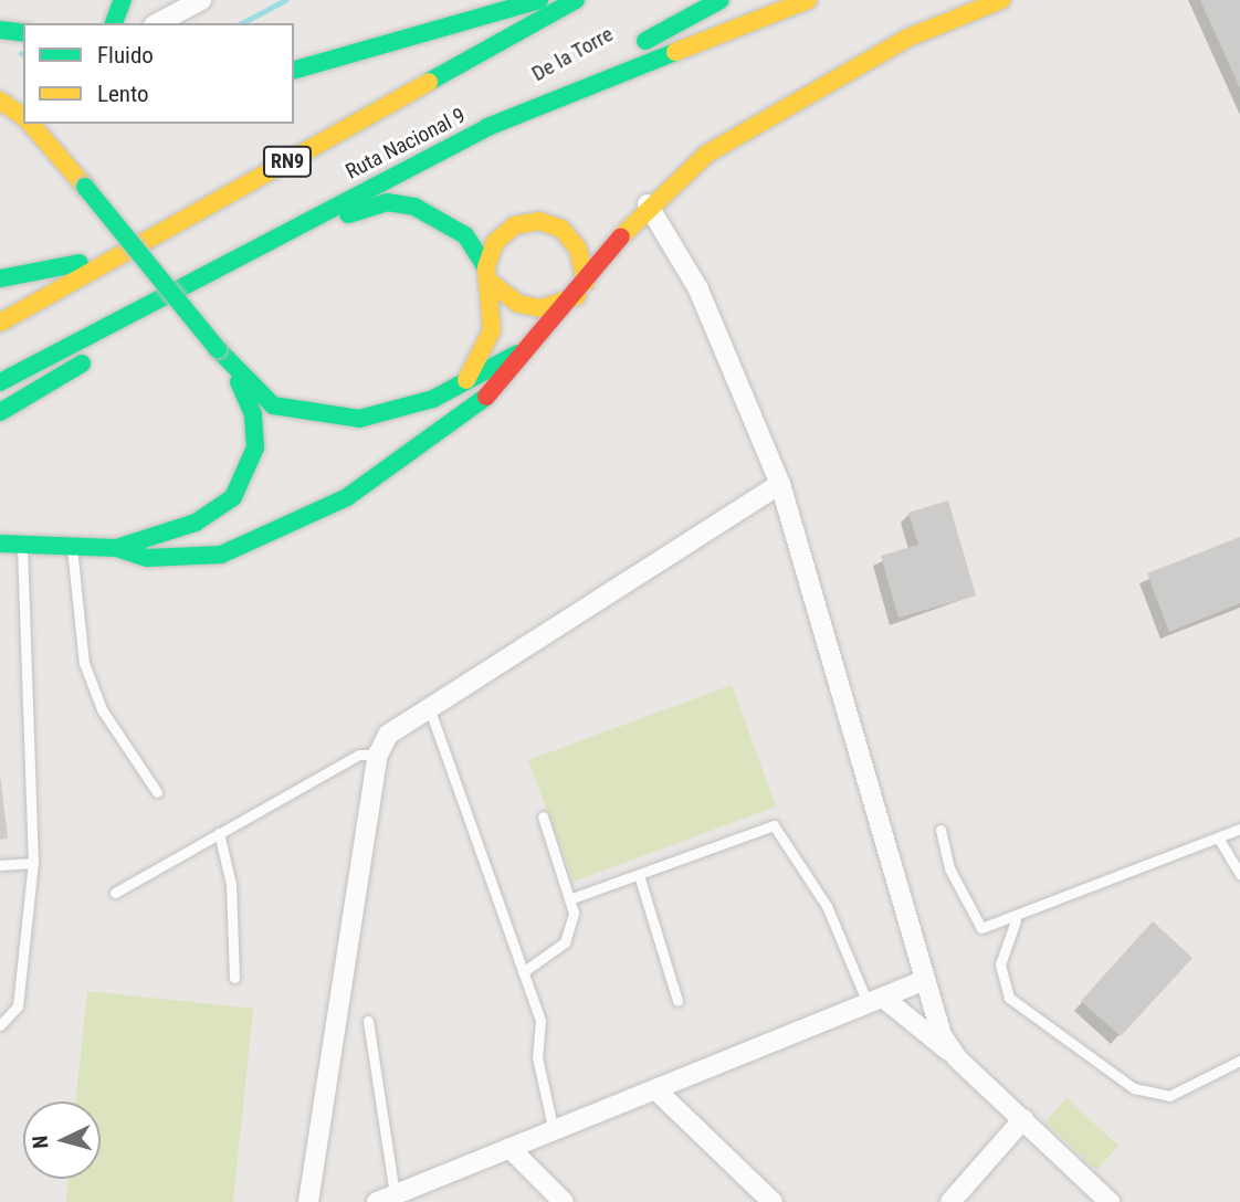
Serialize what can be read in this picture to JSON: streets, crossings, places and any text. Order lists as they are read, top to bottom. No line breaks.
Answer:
{"streets":{"main road":["De la Torre","Ruta Nacional 9","RN9"]},"crossings":[["De la Torre","Ruta Nacional 9"]],"legend":["Fluido","Lento"],"north":"left"}
